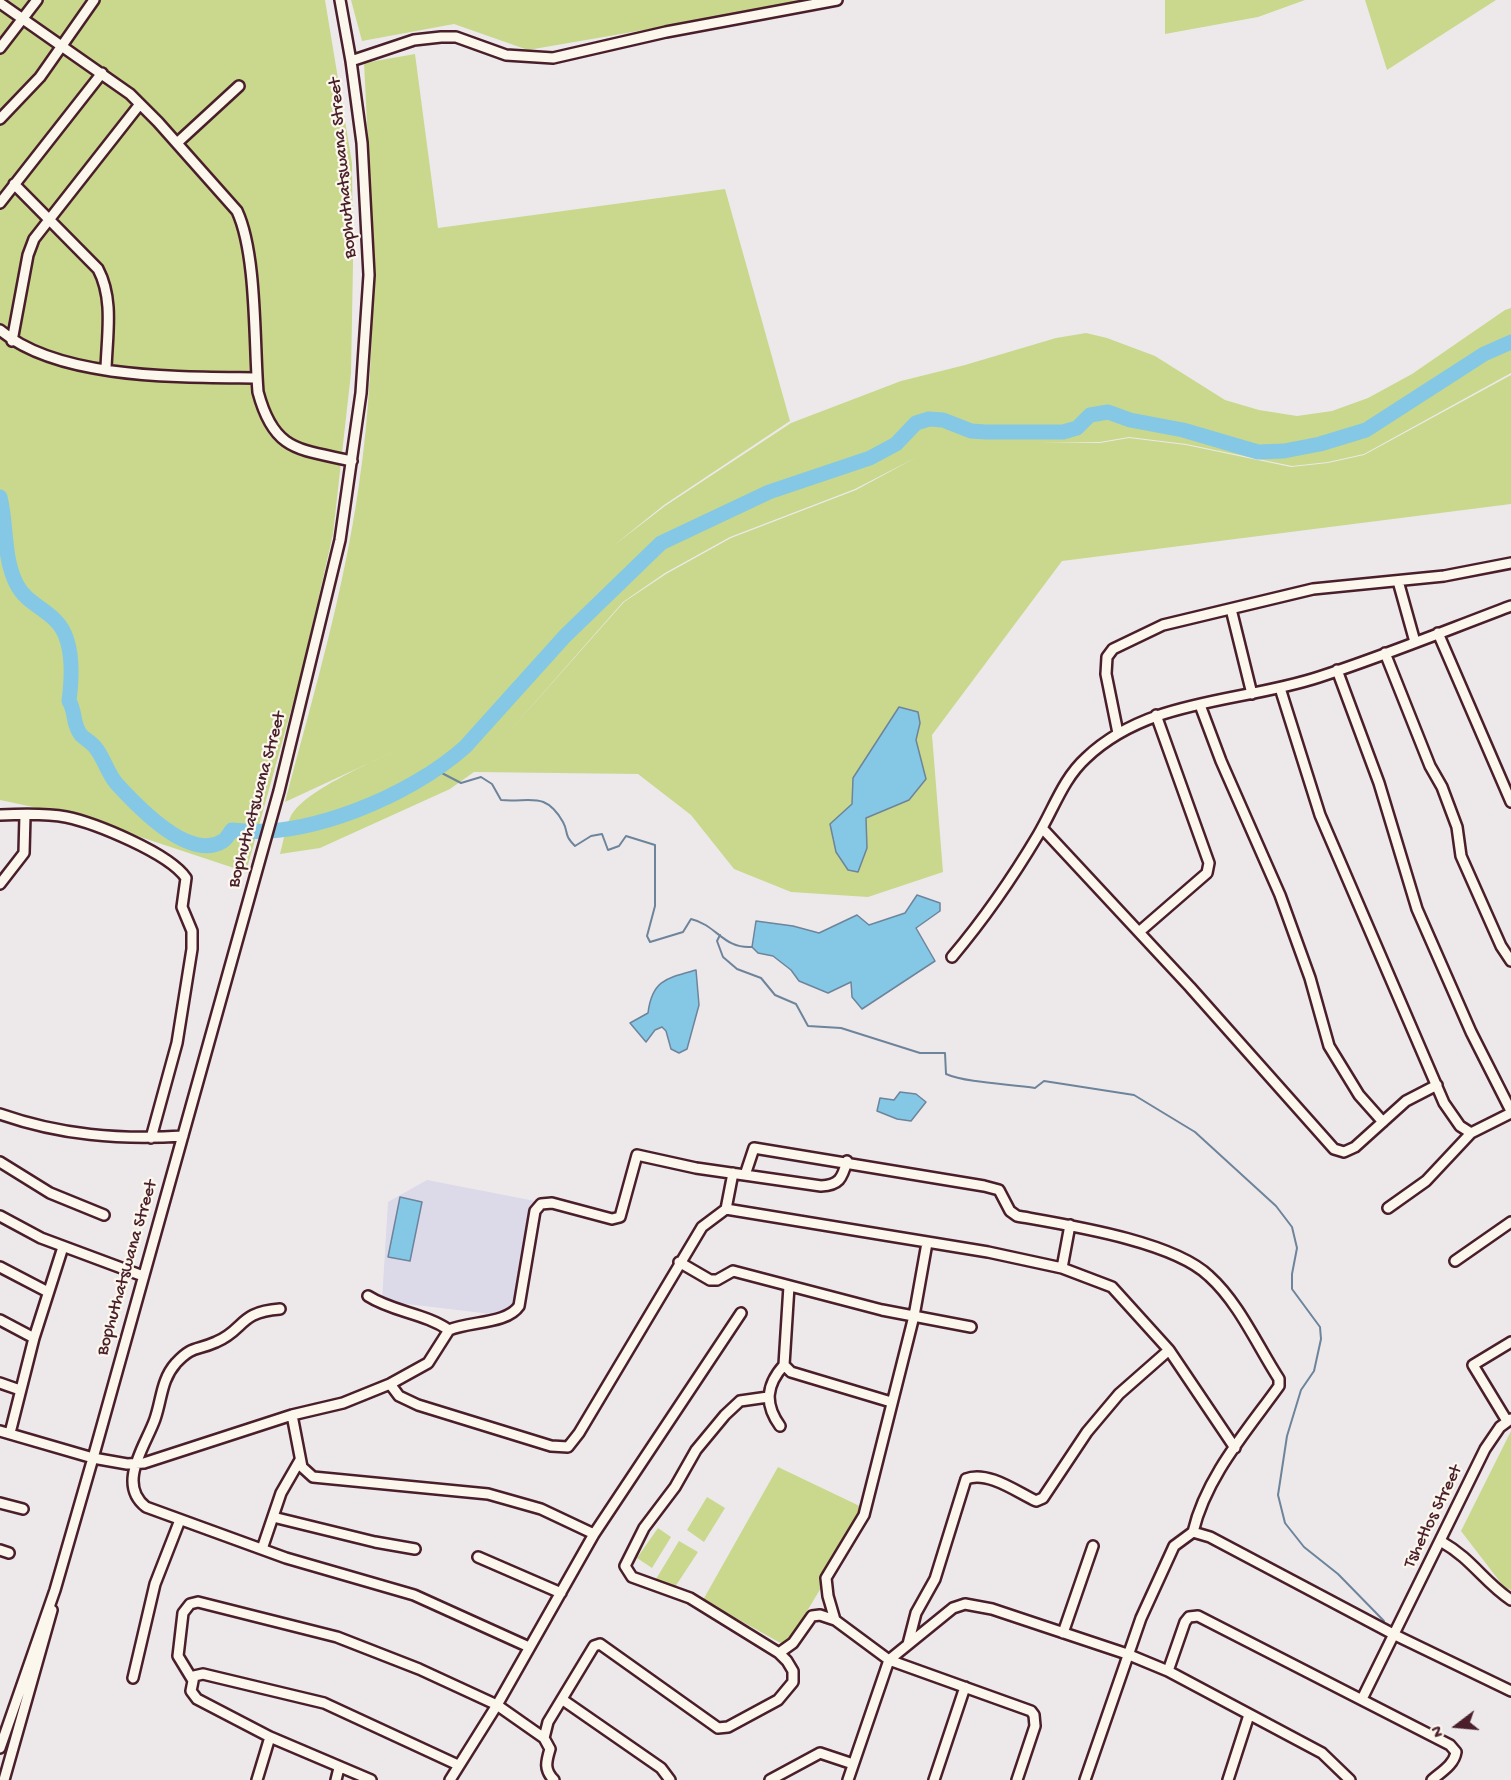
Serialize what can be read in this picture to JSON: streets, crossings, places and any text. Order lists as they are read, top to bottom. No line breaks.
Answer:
{"streets":{"street":["Bophuthatswana Street","Tshetlos Street"]},"north":"left"}
